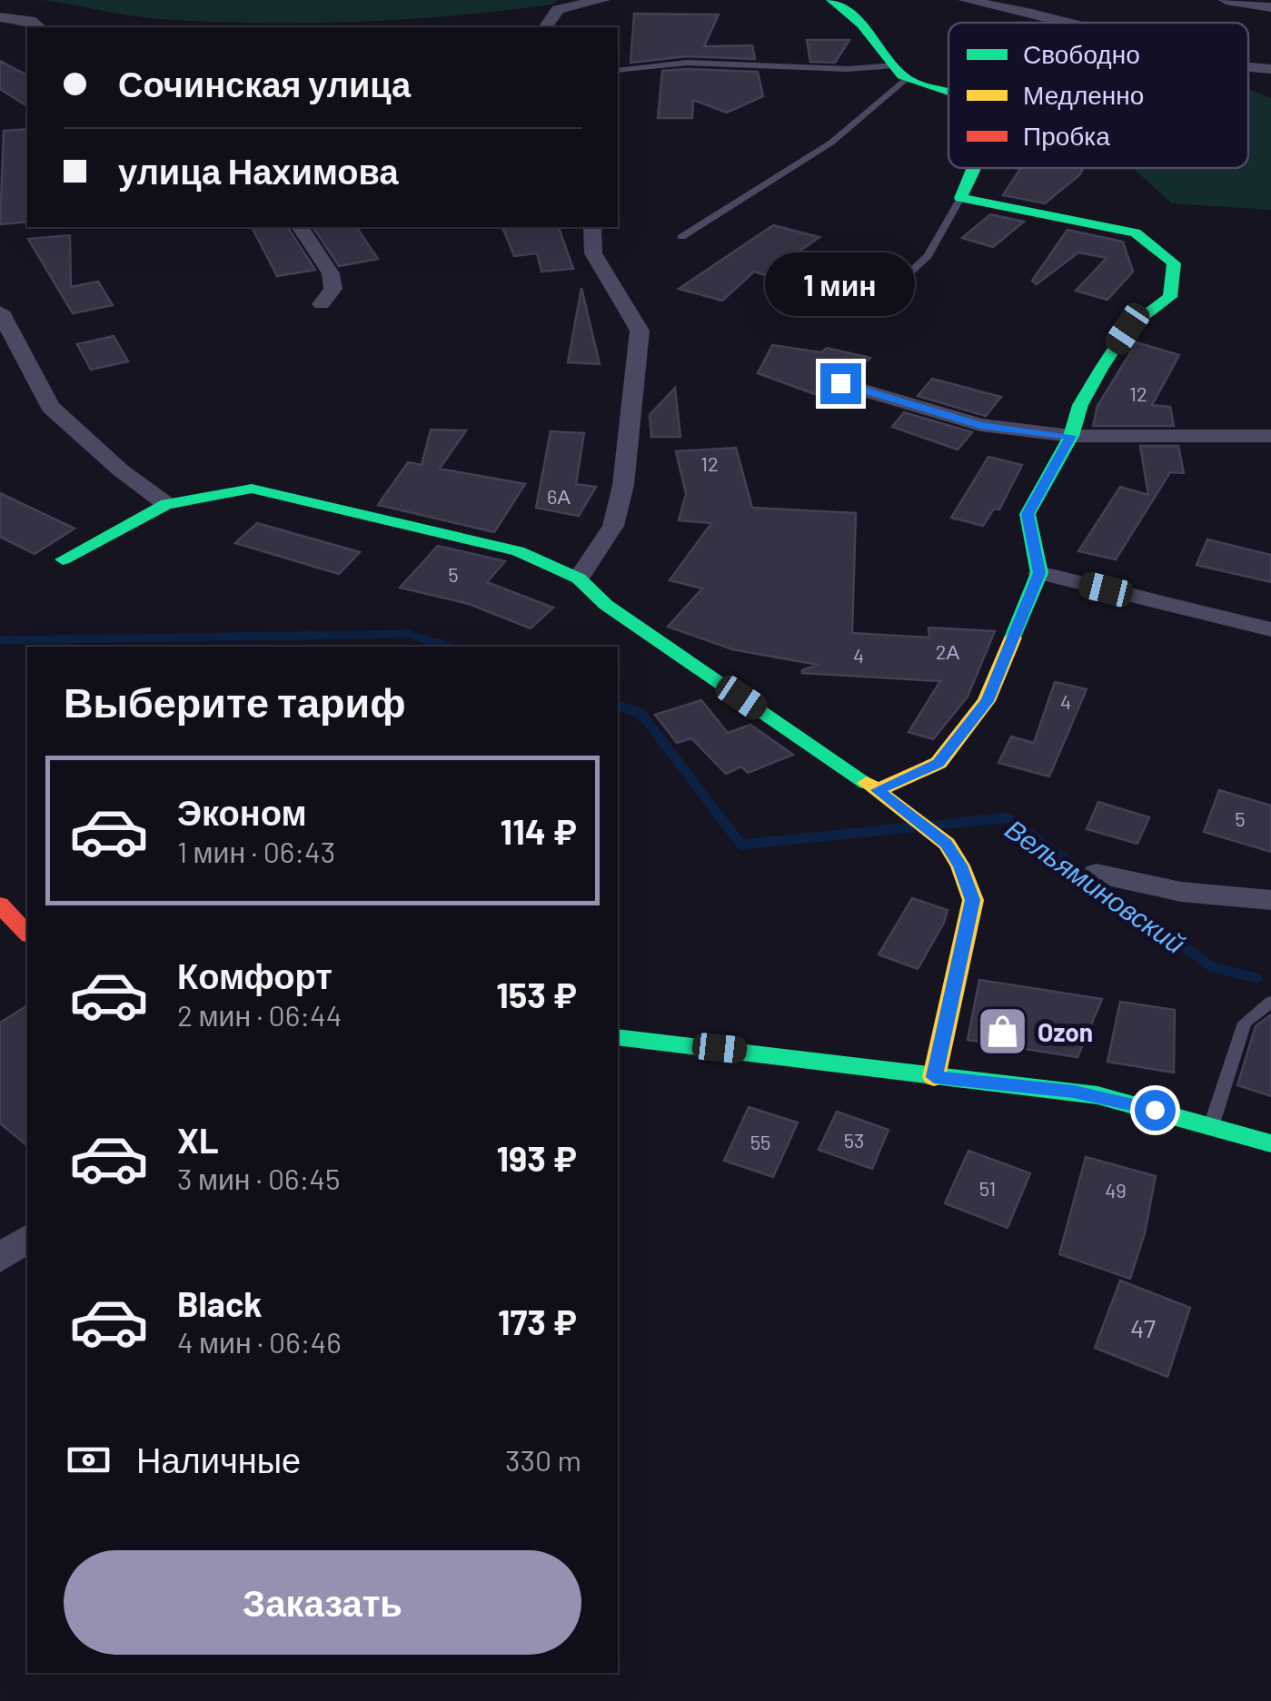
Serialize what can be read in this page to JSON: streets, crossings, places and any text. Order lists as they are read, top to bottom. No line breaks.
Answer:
{"water":["Вельяминовский"],"places":{"shop":["Ozon"]},"house_numbers":["12","12","6А","5","2А","4","4","5","53","55","51","49","47"],"legend":["Свободно","Медленно","Пробка"],"page":{"banner":["Сочинская улица","улица Нахимова"],"bubble":"1 мин","heading":"Выберите тариф","list":[{"name":"Эконом","note":"1 мин · 06:43","value":"114 ₽"},{"name":"Комфорт","note":"2 мин · 06:44","value":"153 ₽"},{"name":"XL","note":"3 мин · 06:45","value":"193 ₽"},{"name":"Black","note":"4 мин · 06:46","value":"173 ₽"}],"pay":["Наличные","330 m"],"buttons":"Заказать"}}
